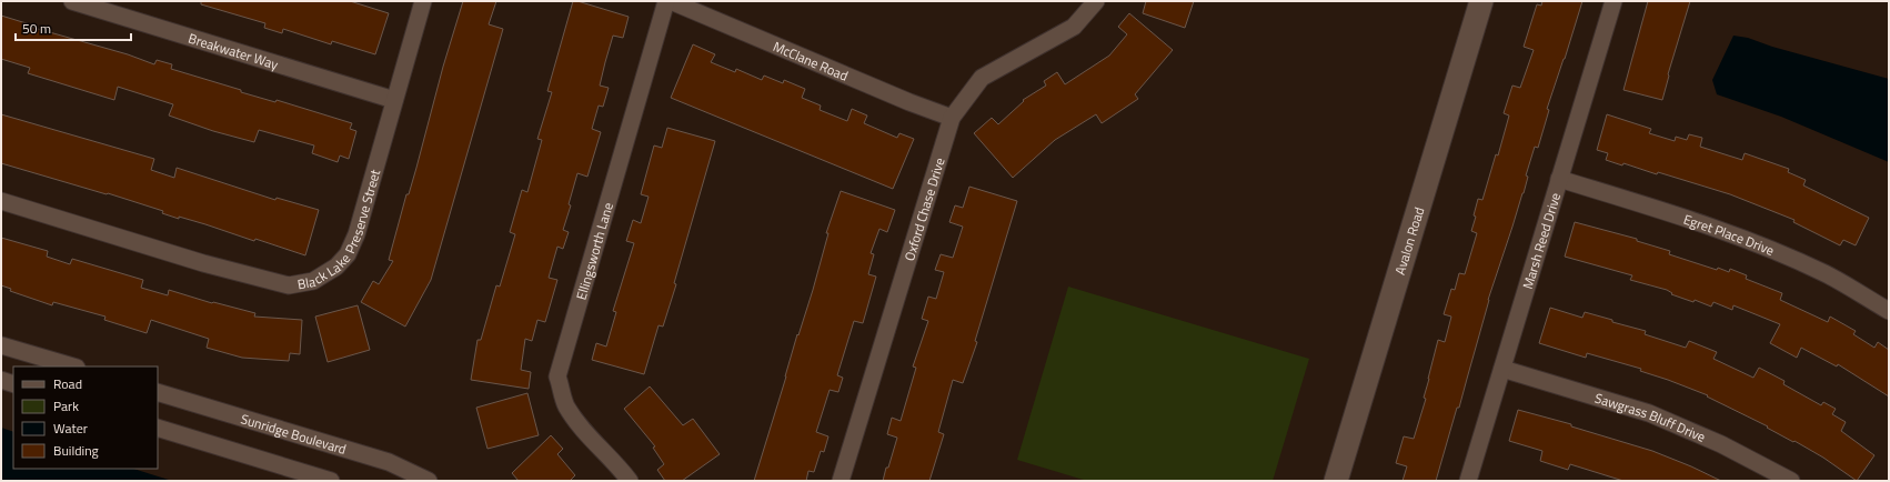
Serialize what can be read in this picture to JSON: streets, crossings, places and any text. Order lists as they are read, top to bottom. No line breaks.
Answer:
{"streets":{"main road":["Avalon Road"],"street":["Breakwater Way","McClane Road","Oxford Chase Drive","Black Lake Preserve Street","Egret Place Drive","Marsh Reed Drive","Ellingsworth Lane","Sawgrass Bluff Drive","Sunridge Boulevard"]},"crossings":[["Breakwater Way","Black Lake Preserve Street"],["McClane Road","Oxford Chase Drive"],["Egret Place Drive","Marsh Reed Drive"],["Marsh Reed Drive","Sawgrass Bluff Drive"]],"legend":["Road","Park","Water","Building"],"scale_bar":"50 m"}
